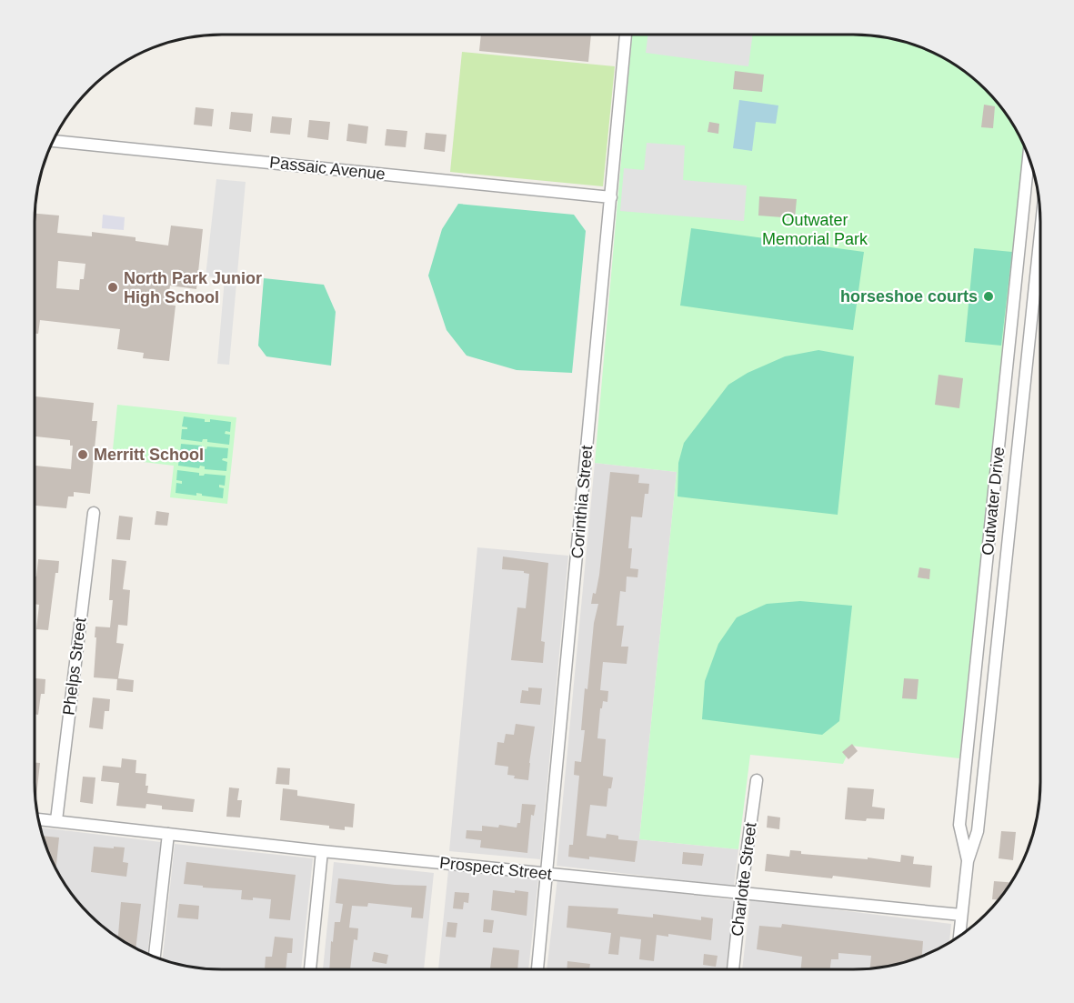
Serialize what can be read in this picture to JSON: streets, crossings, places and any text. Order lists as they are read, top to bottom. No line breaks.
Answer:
{"streets":{"street":["Passaic Avenue","Outwater Drive","Corinthia Street","Phelps Street","Prospect Street","Charlotte Street"]},"crossings":[["Passaic Avenue","Corinthia Street"],["Outwater Drive","Prospect Street"],["Corinthia Street","Prospect Street"],["Phelps Street","Prospect Street"],["Prospect Street","Charlotte Street"]],"parks":["Outwater Memorial Park"],"places":["North Park Junior High School","horseshoe courts","Merritt School"]}
